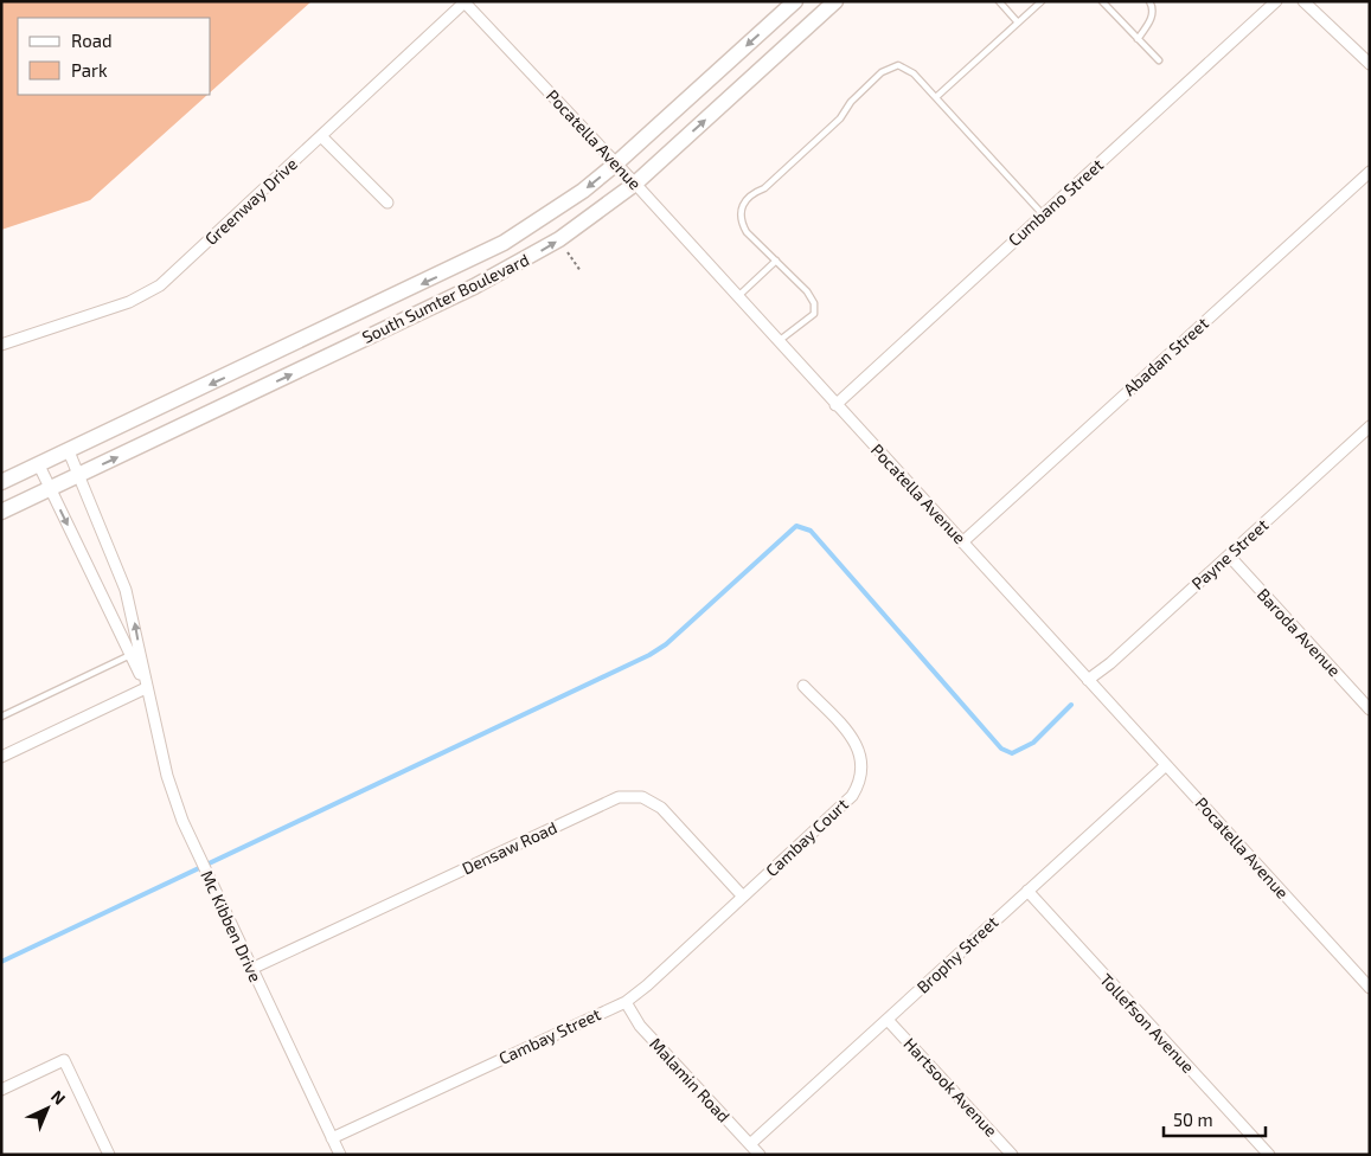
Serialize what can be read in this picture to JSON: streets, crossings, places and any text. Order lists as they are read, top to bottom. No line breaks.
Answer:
{"streets":{"main road":["South Sumter Boulevard"],"street":["Pocatella Avenue","Greenway Drive","Cumbano Street","Abadan Street","Payne Street","Baroda Avenue","Cambay Court","Densaw Road","Mc Kibben Drive","Brophy Street","Tollefson Avenue","Cambay Street","Malamin Road","Hartsook Avenue"]},"crossings":[["Pocatella Avenue","Greenway Drive"],["Pocatella Avenue","Cumbano Street"],["Pocatella Avenue","South Sumter Boulevard"],["Pocatella Avenue","Abadan Street"],["Pocatella Avenue","Payne Street"],["Pocatella Avenue","Brophy Street"],["South Sumter Boulevard","Mc Kibben Drive"],["Payne Street","Baroda Avenue"],["Cambay Court","Densaw Road"],["Cambay Court","Cambay Street"],["Densaw Road","Mc Kibben Drive"],["Densaw Road","Cambay Street"],["Mc Kibben Drive","Cambay Street"],["Brophy Street","Tollefson Avenue"],["Brophy Street","Malamin Road"],["Brophy Street","Hartsook Avenue"],["Cambay Street","Malamin Road"]],"legend":["Road","Park"],"scale_bar":"50 m","north":"top right"}
